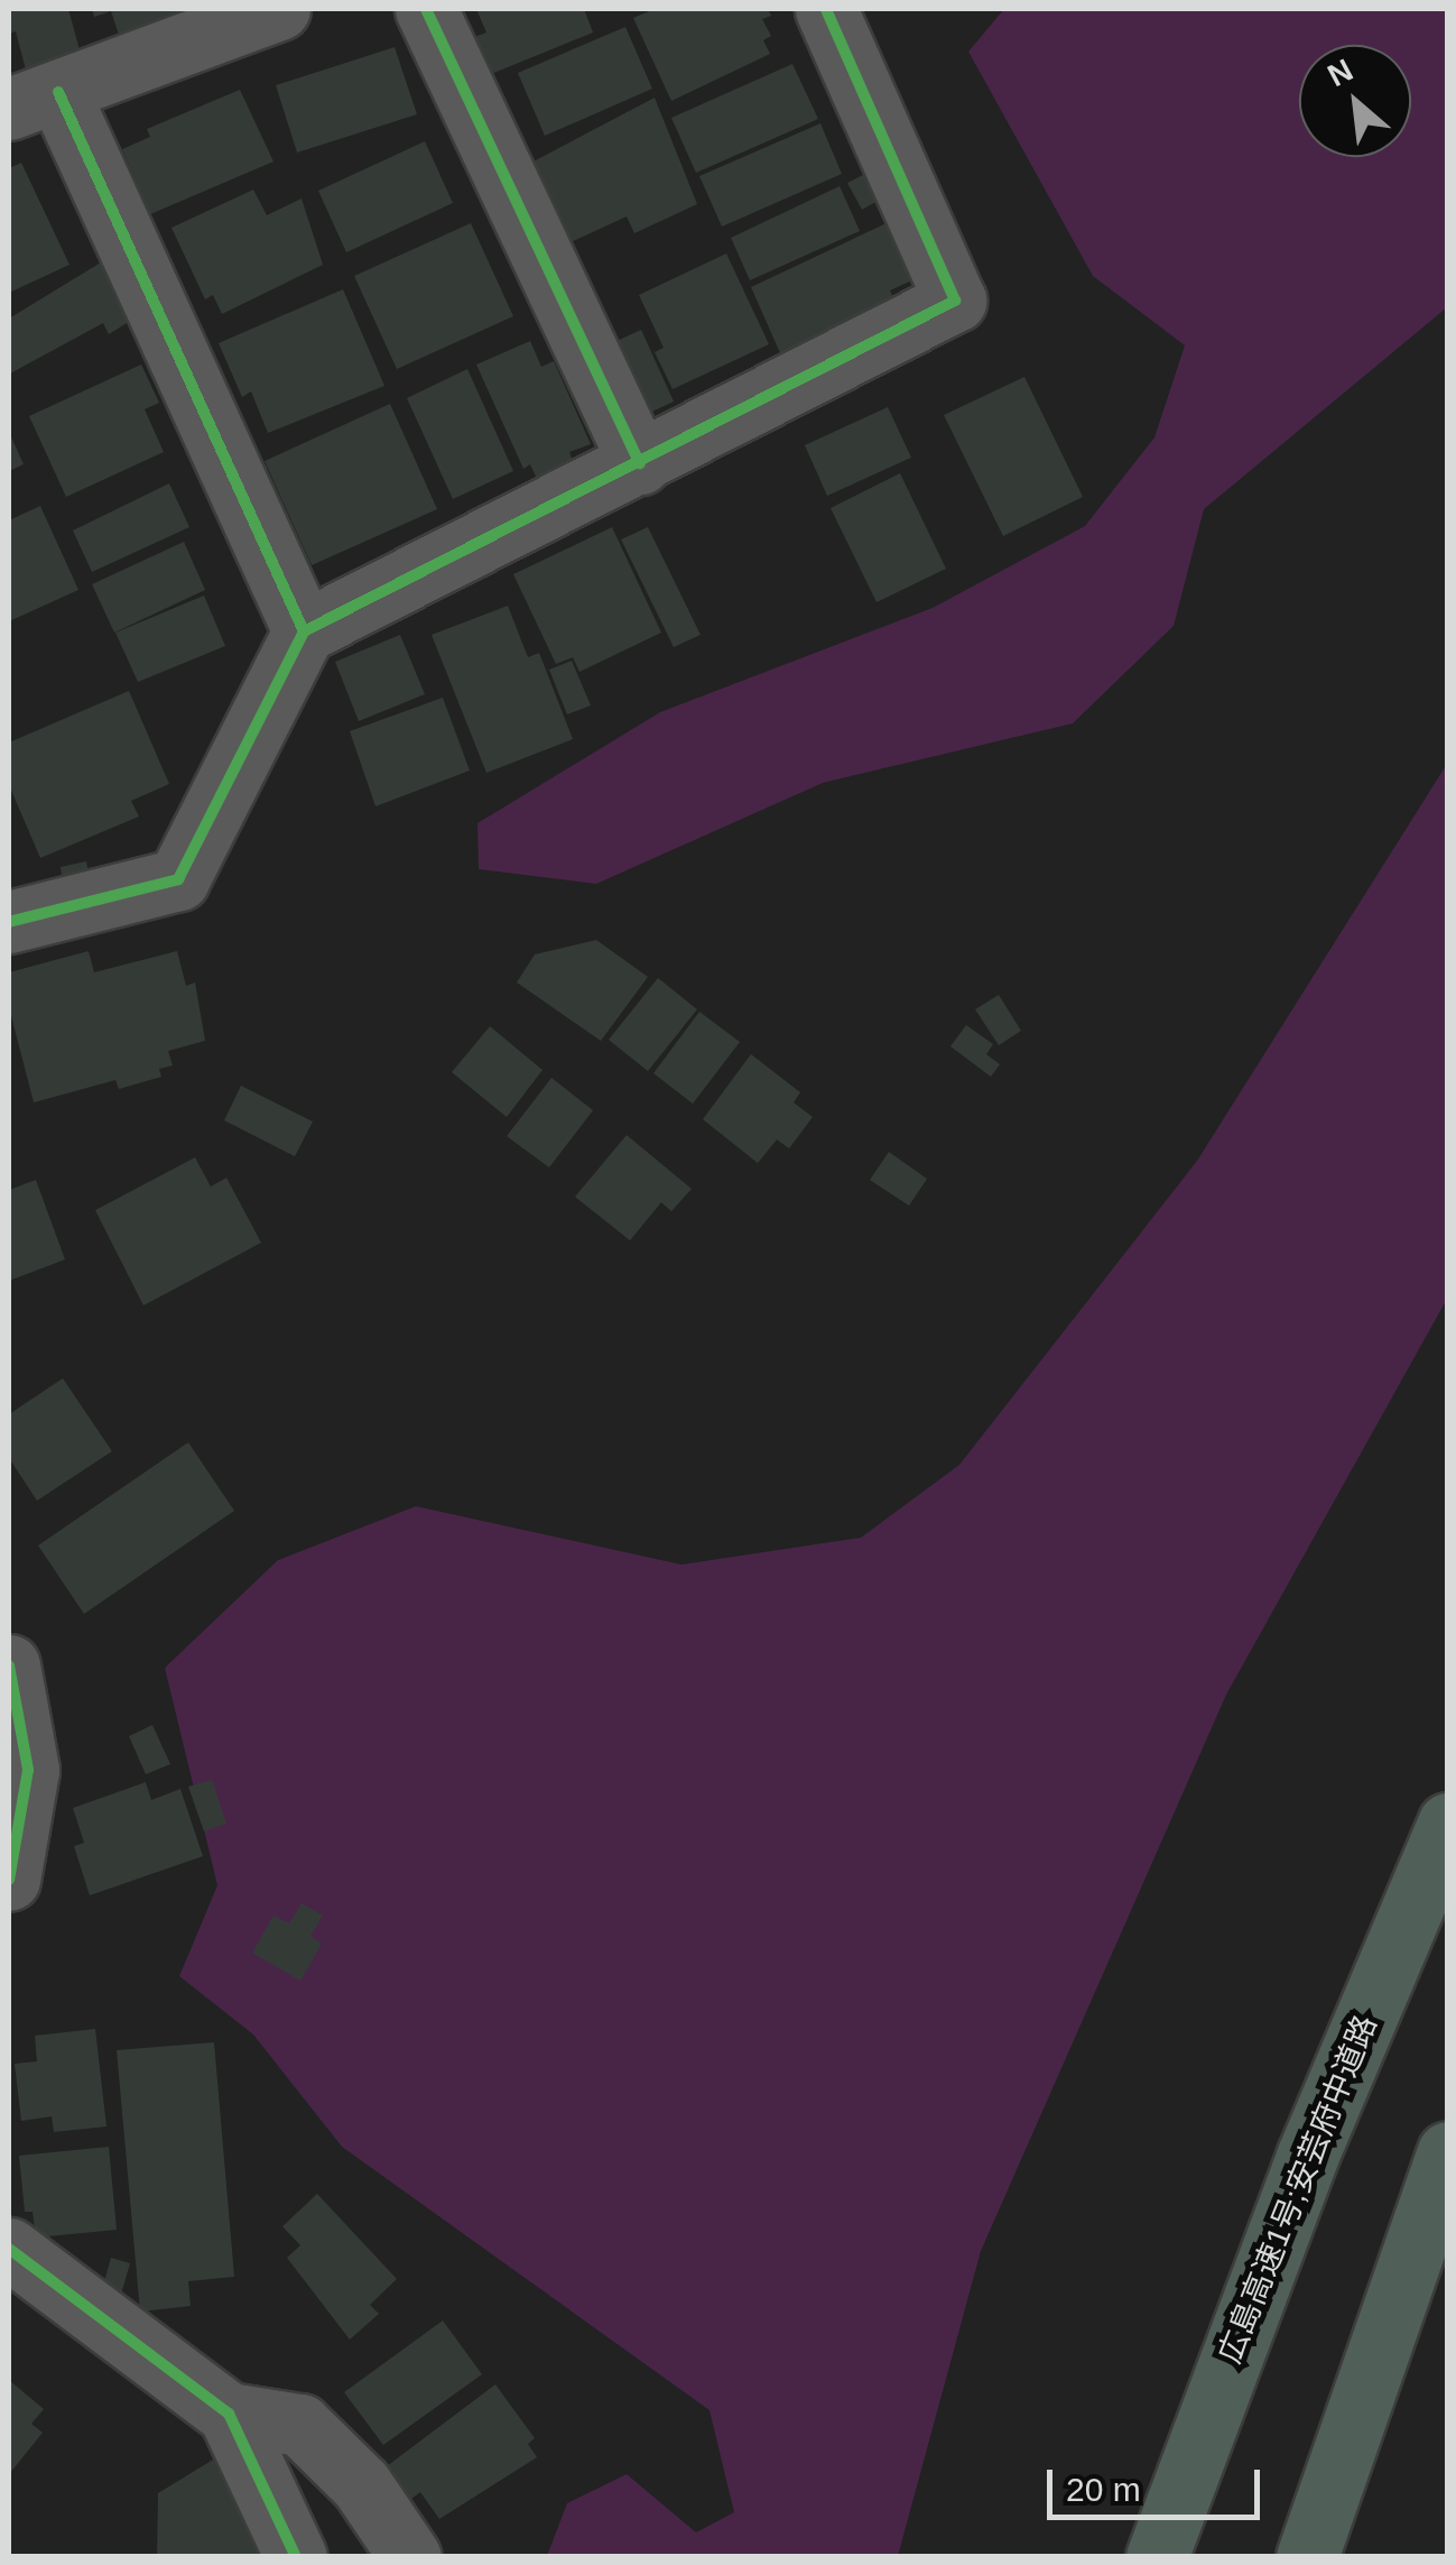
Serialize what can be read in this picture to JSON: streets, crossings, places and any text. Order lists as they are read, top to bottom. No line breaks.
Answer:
{"streets":{"highway":["広島高速1号;安芸府中道路"]},"scale_bar":"20 m","north":"top left"}
